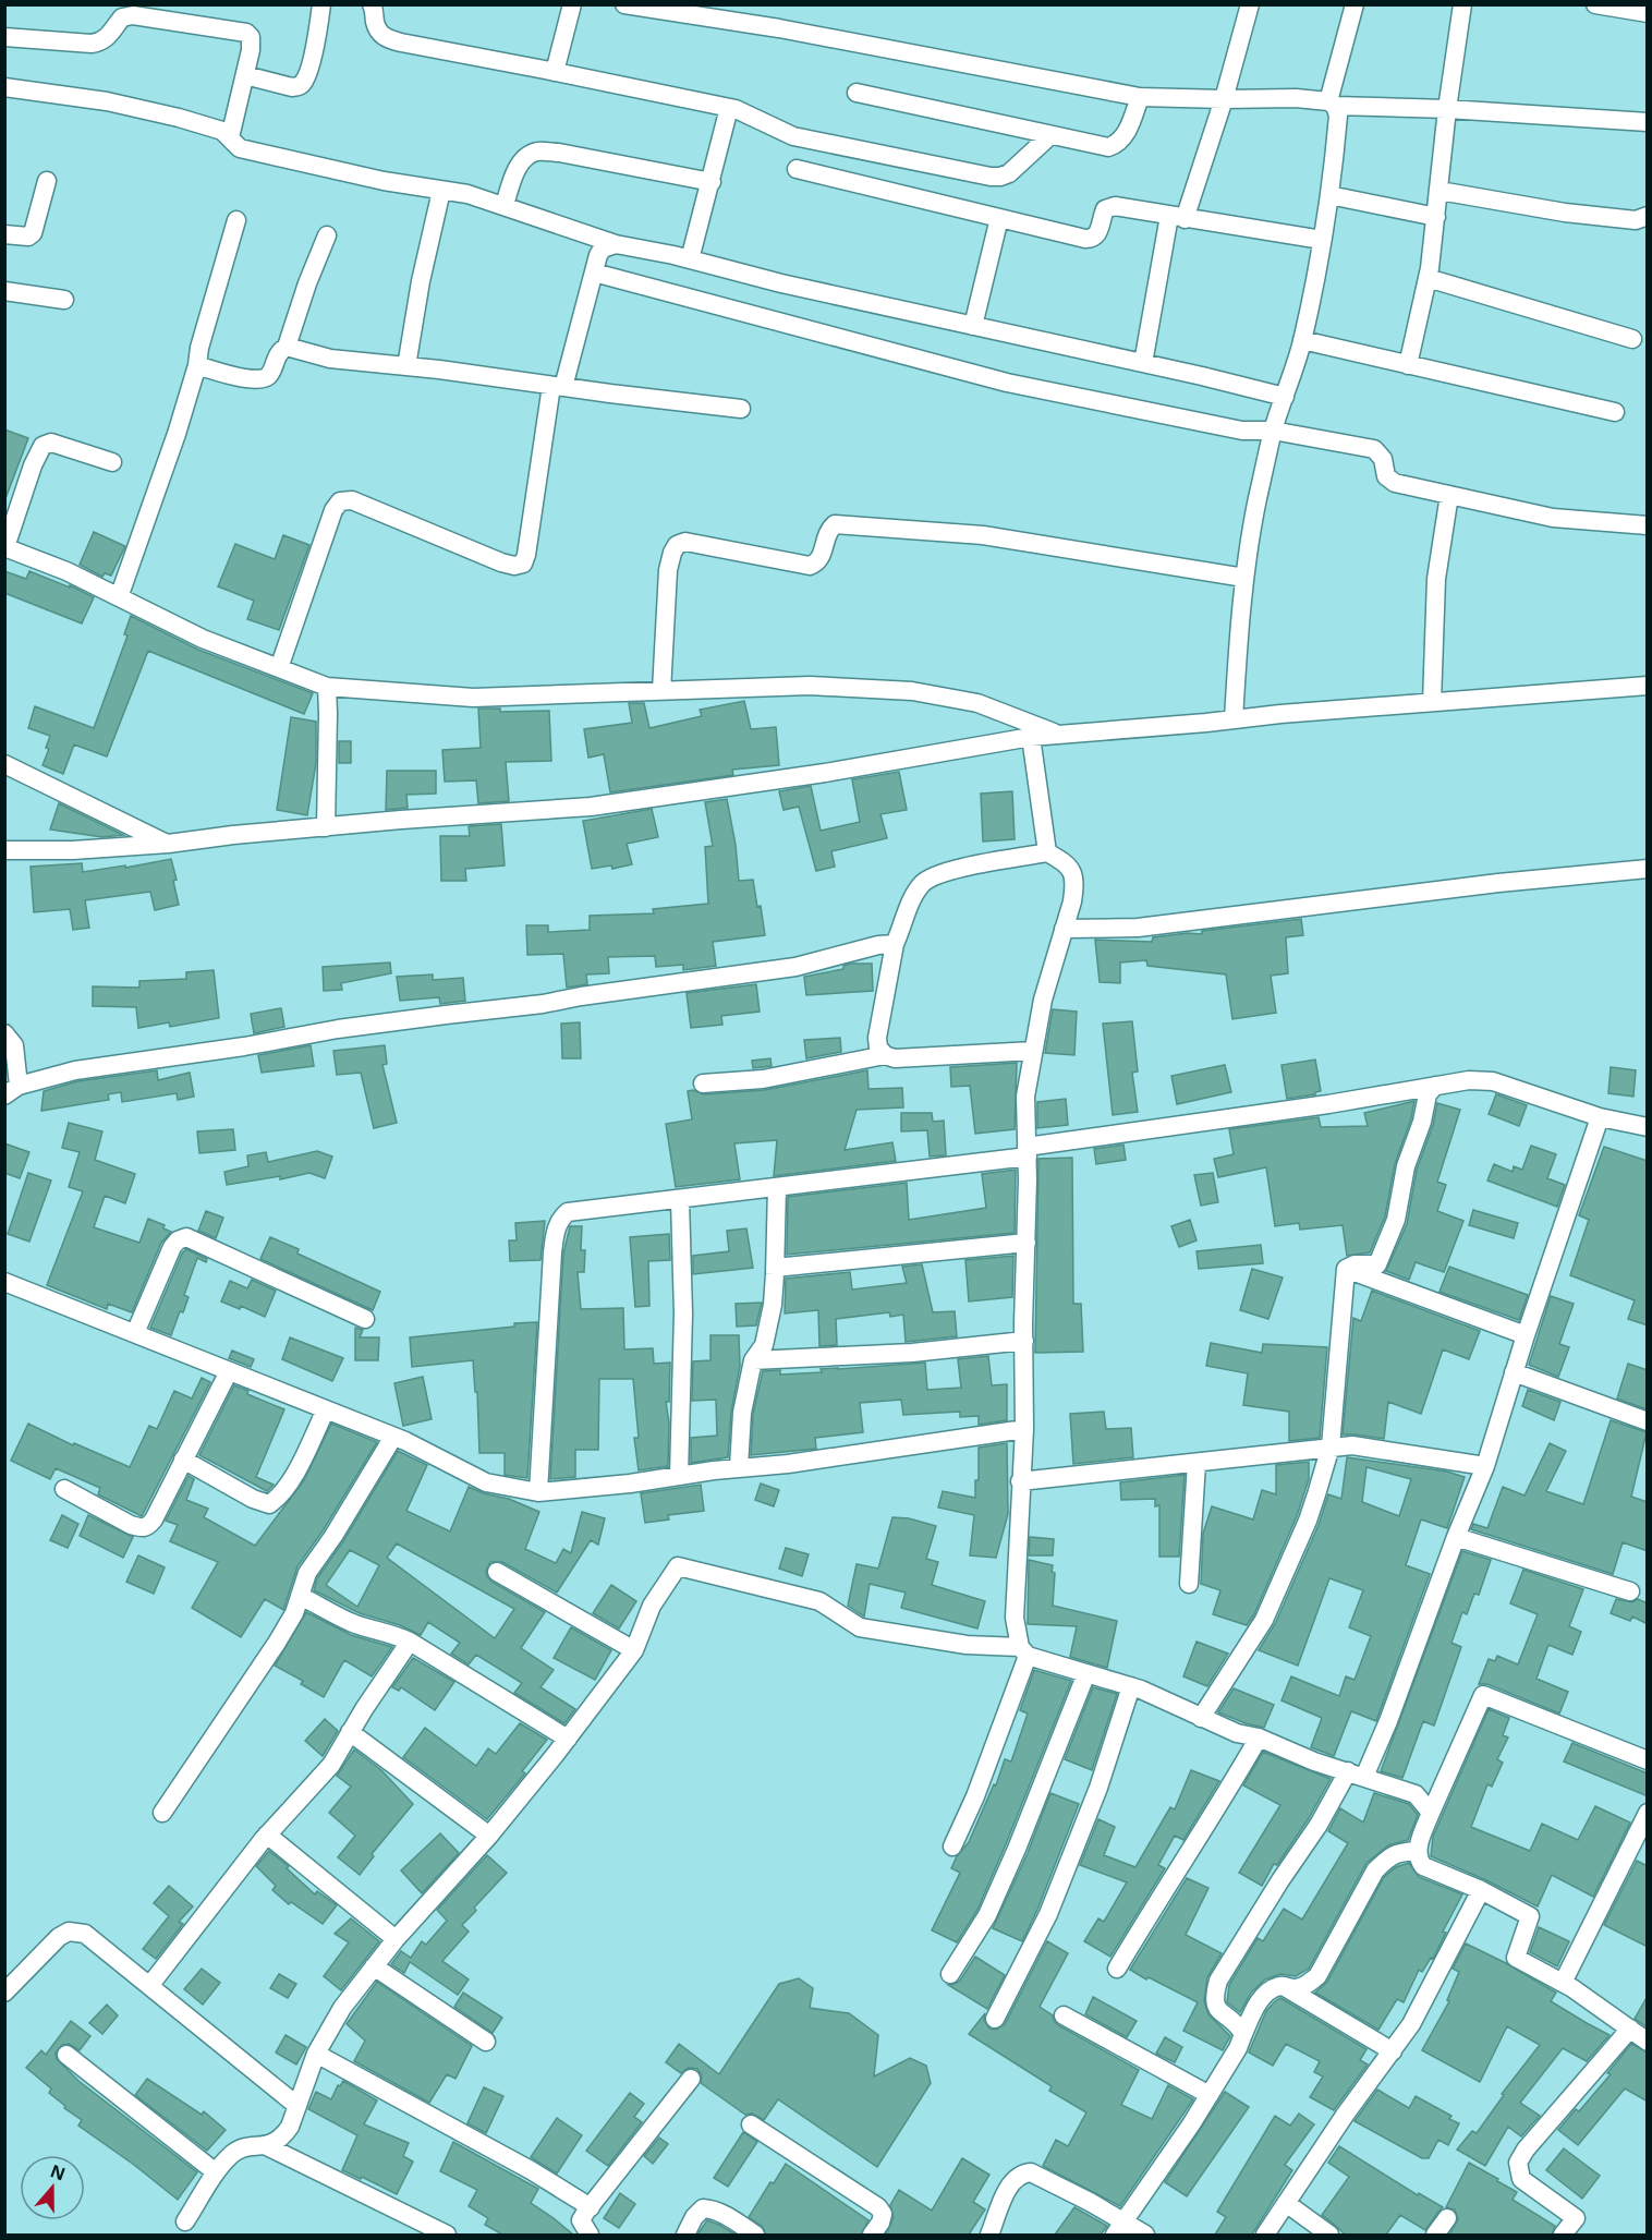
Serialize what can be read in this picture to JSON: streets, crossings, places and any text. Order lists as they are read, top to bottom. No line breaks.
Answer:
{"north":"top"}
